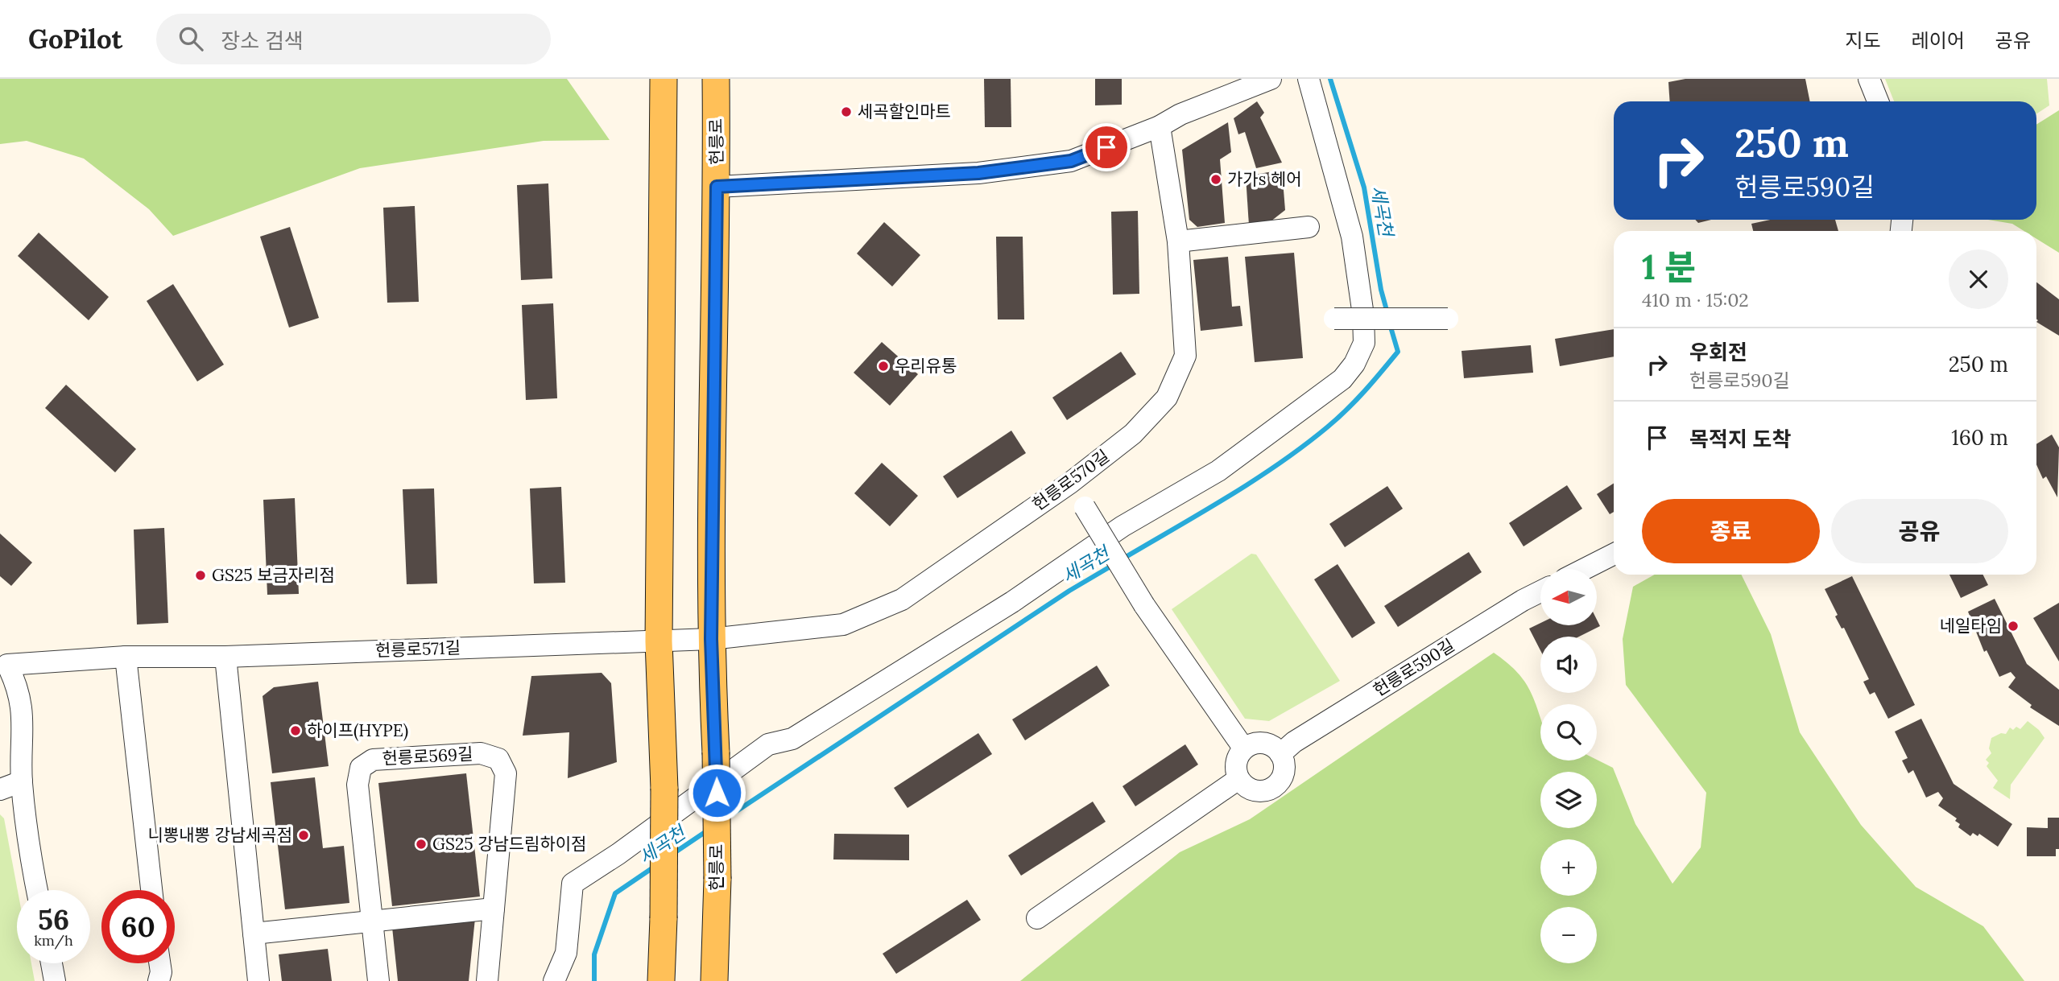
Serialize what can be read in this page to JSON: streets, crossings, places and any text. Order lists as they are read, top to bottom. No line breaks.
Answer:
{"streets":{"main road":["헌릉로"],"street":["헌릉로570길","헌릉로571길","헌릉로590길","헌릉로569길"]},"crossings":[["헌릉로","헌릉로570길"],["헌릉로","헌릉로571길"],["헌릉로570길","헌릉로571길"]],"water":["세곡천"],"places":["세곡할인마트","가가s 헤어","우리유통","GS25 보금자리점","네일타임","하이프(HYPE)","니뽕내뽕 강남세곡점","GS25 강남드림하이점"],"north":"left","page":{"header":"GoPilot","search":"장소 검색","nav":["지도","레이어","공유"],"turn":["250 m","헌릉로590길"],"heading":["1 분","410 m · 15:02"],"list":[{"name":"우회전","note":"헌릉로590길","value":"250 m"},{"name":"목적지 도착","value":"160 m"}],"buttons":["종료","공유"],"map_buttons":["+","−"],"speed":"56 km/h","limit":"60"}}
